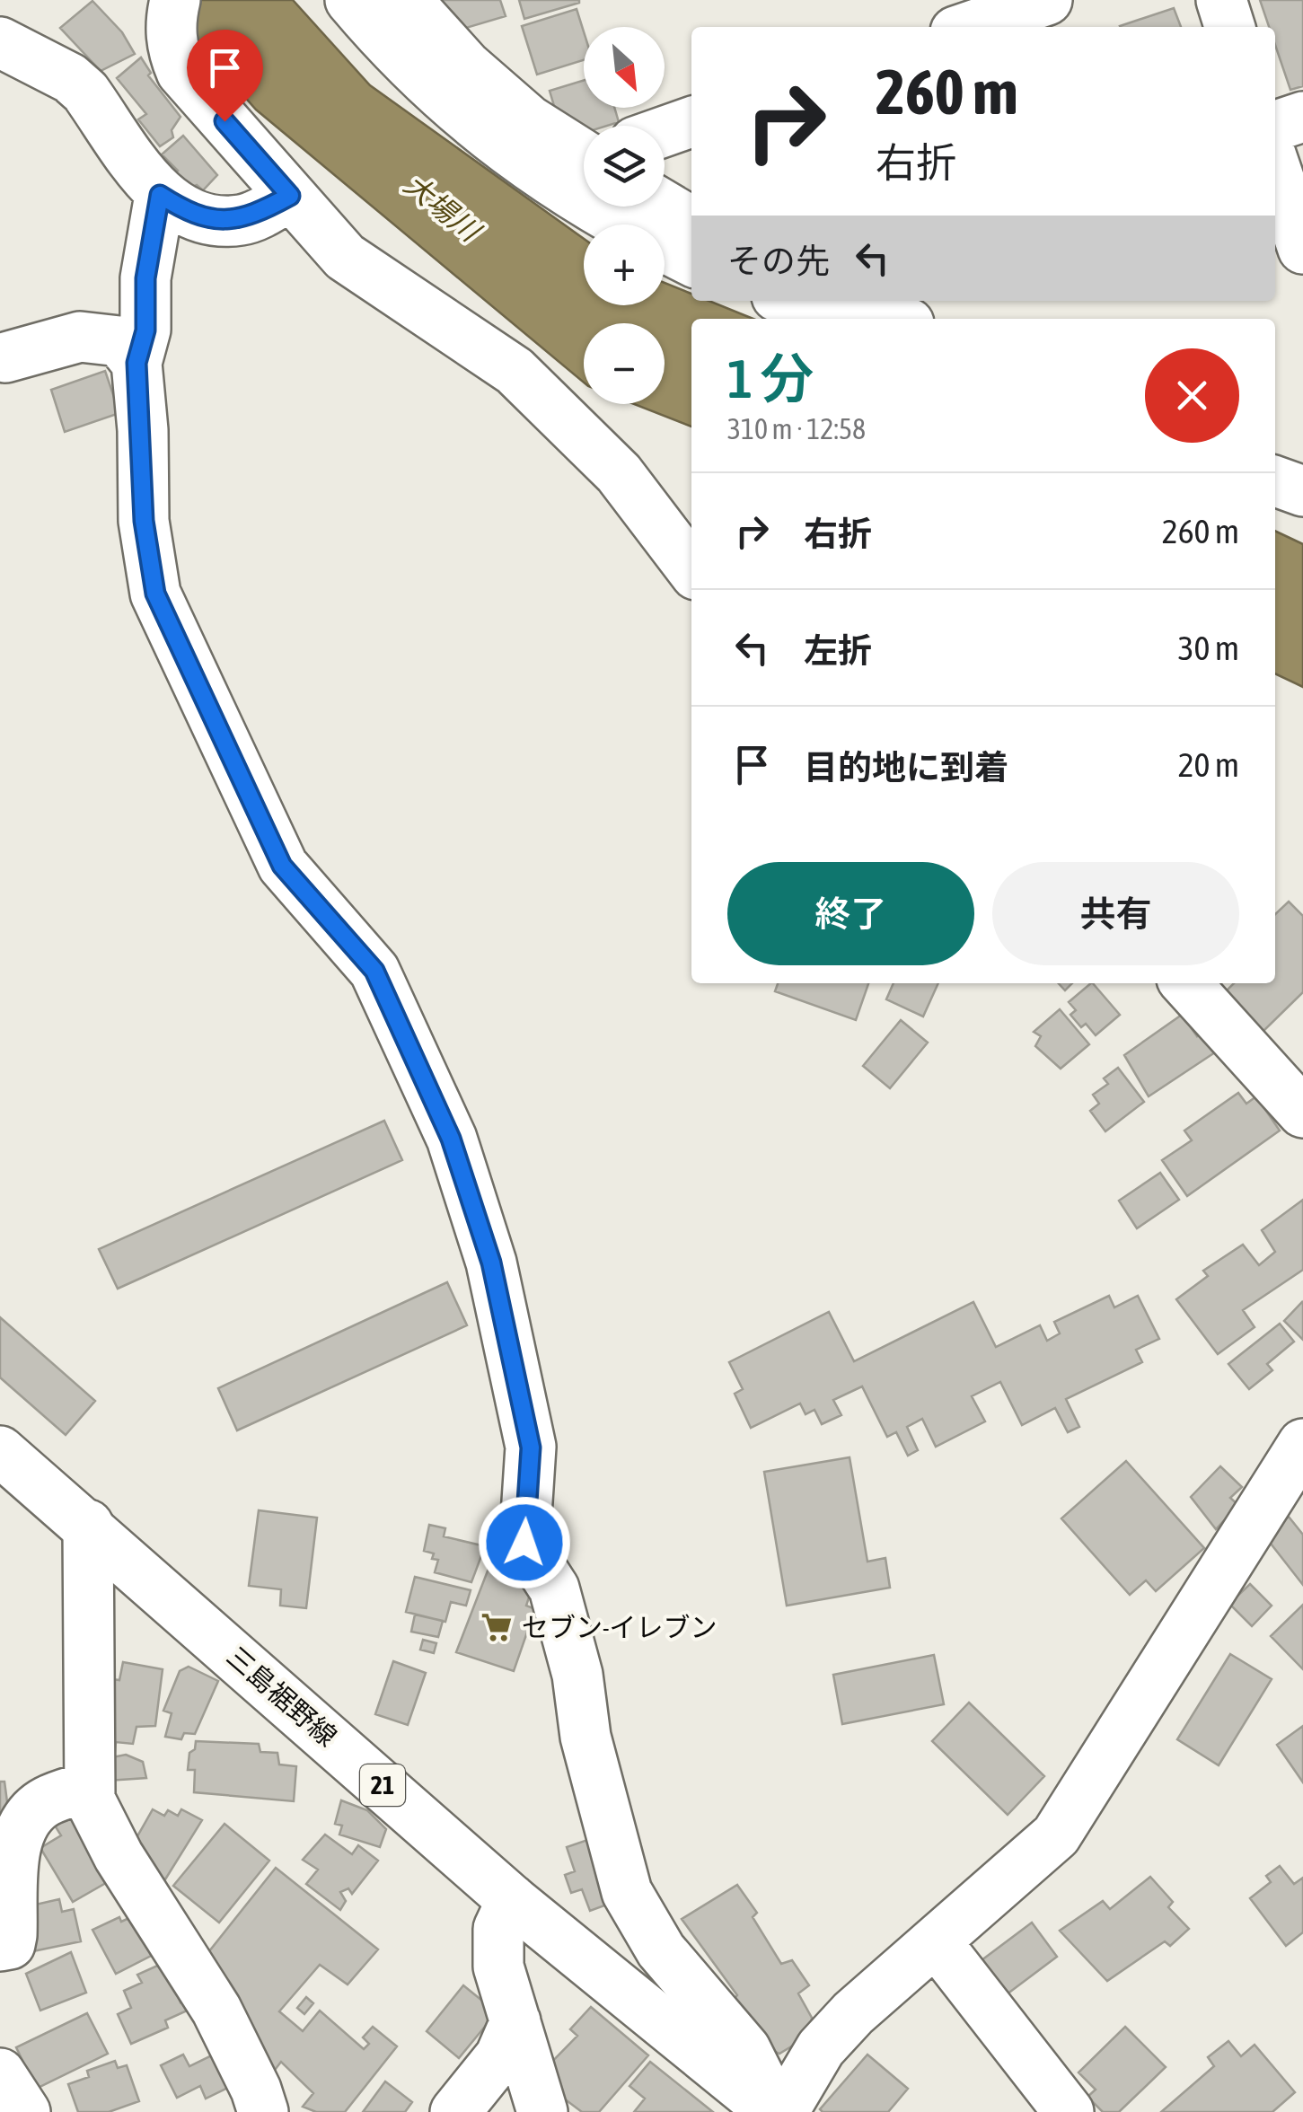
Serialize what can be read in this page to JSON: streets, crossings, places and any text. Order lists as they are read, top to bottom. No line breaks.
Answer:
{"streets":{"street":["三島裾野線","21"]},"water":["大場川"],"places":{"supermarket":["セブン-イレブン"]},"north":"bottom right","page":{"map_buttons":["+","−"],"turn":["260 m","右折"],"then":"その先","heading":["1 分","310 m · 12:58"],"list":[{"name":"右折","value":"260 m"},{"name":"左折","value":"30 m"},{"name":"目的地に到着","value":"20 m"}],"buttons":["終了","共有"]}}
